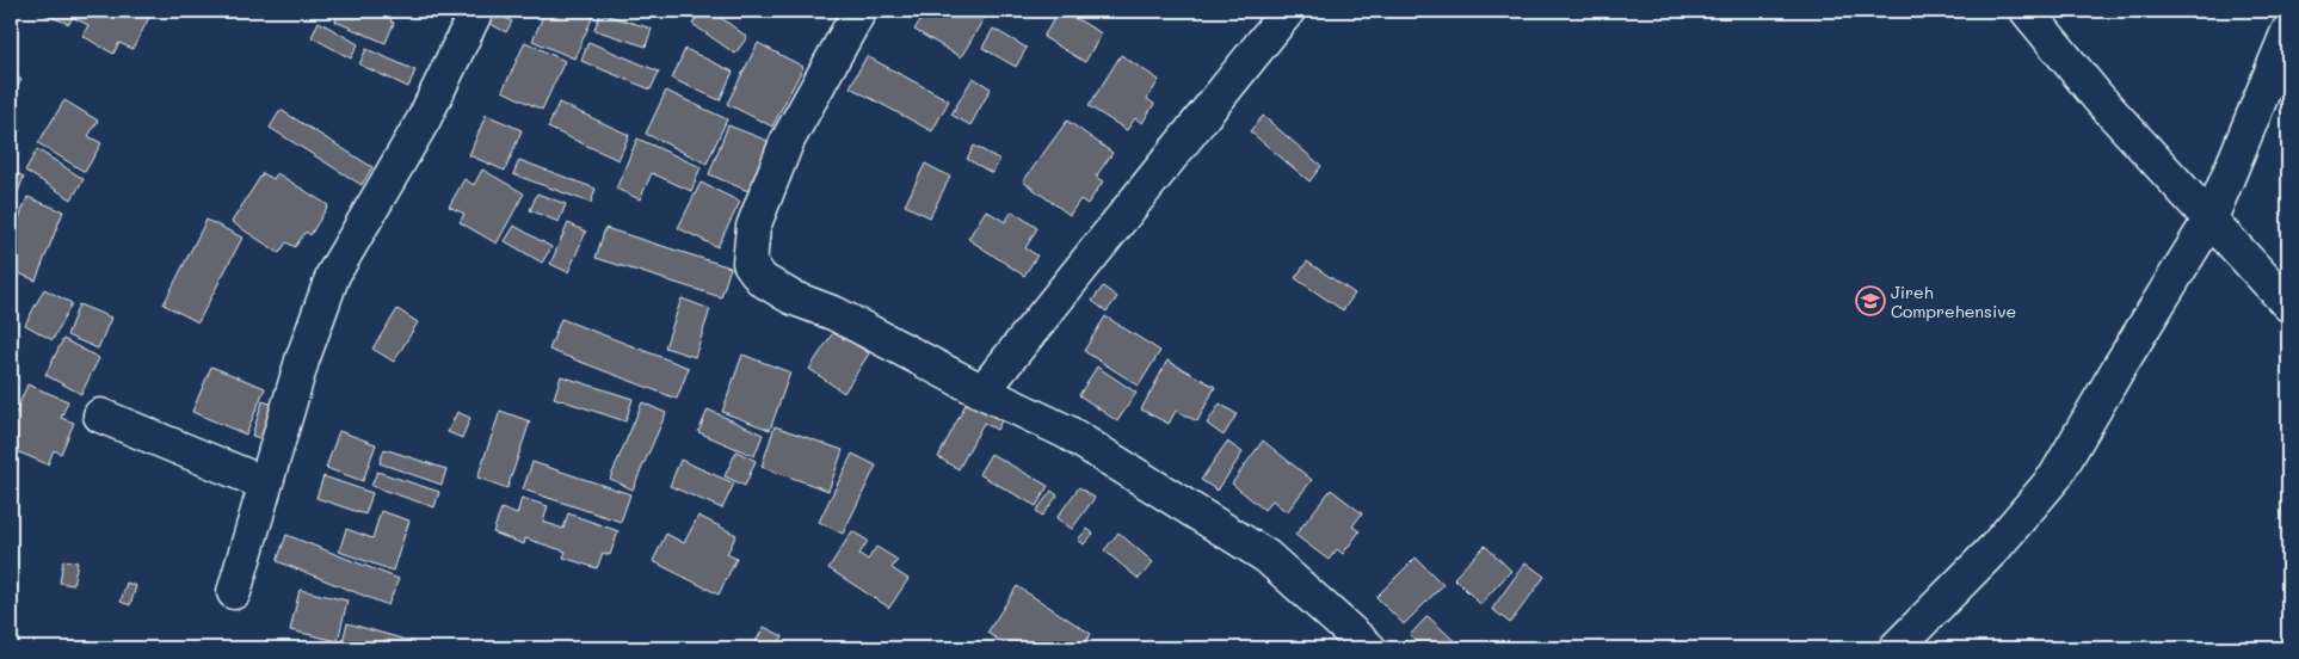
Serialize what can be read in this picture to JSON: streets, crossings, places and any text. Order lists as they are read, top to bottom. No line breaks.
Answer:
{"places":{"school or university":["Jireh Comprehensive"]}}
